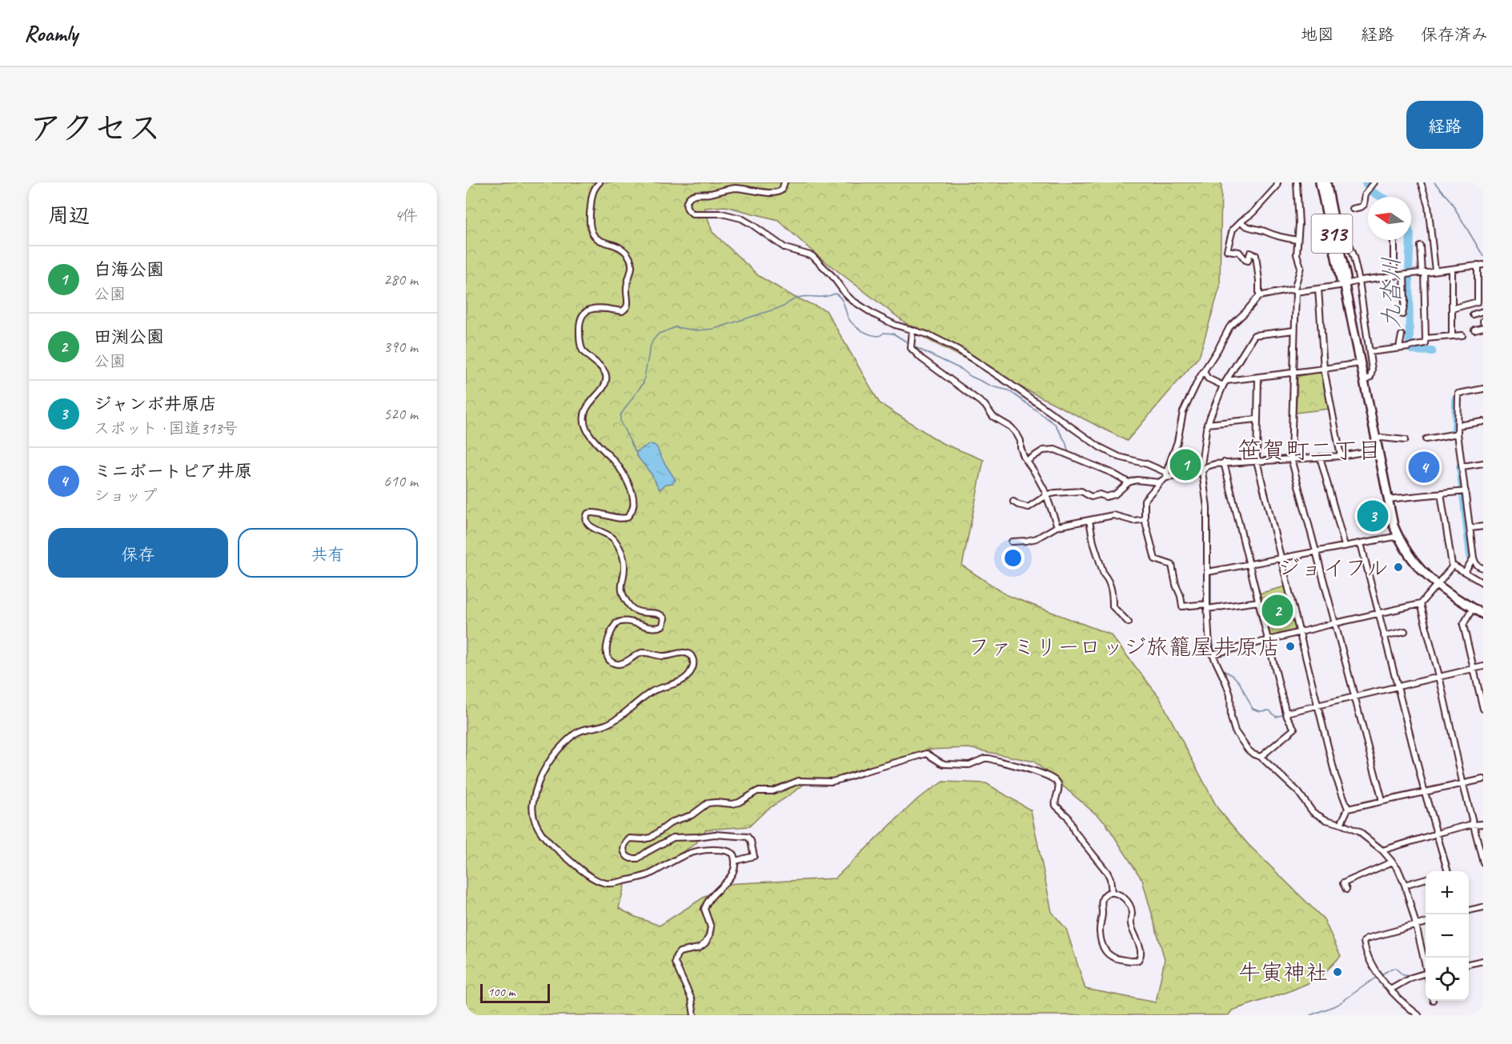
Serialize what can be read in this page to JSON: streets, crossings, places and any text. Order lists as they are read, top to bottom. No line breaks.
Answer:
{"streets":{"highway":["313"]},"districts":["笹賀町二丁目"],"water":["九沓川"],"places":["ジョイフル","ファミリーロッジ旅籠屋井原店","牛寅神社"],"scale_bar":"100 m","north":"left","page":{"header":"Roamly","nav":["地図","経路","保存済み"],"title":"アクセス","buttons":["経路",["保存","共有"]],"heading":["周辺","4件"],"list":[{"mark":"1","name":"白海公園","note":"公園","value":"280 m"},{"mark":"2","name":"田渕公園","note":"公園","value":"390 m"},{"mark":"3","name":"ジャンボ井原店","note":"スポット · 国道313号","value":"520 m"},{"mark":"4","name":"ミニボートピア井原","note":"ショップ","value":"610 m"}],"pins":["1","4","3","2"],"map_buttons":["+","−"],"scale":"100 m"}}
